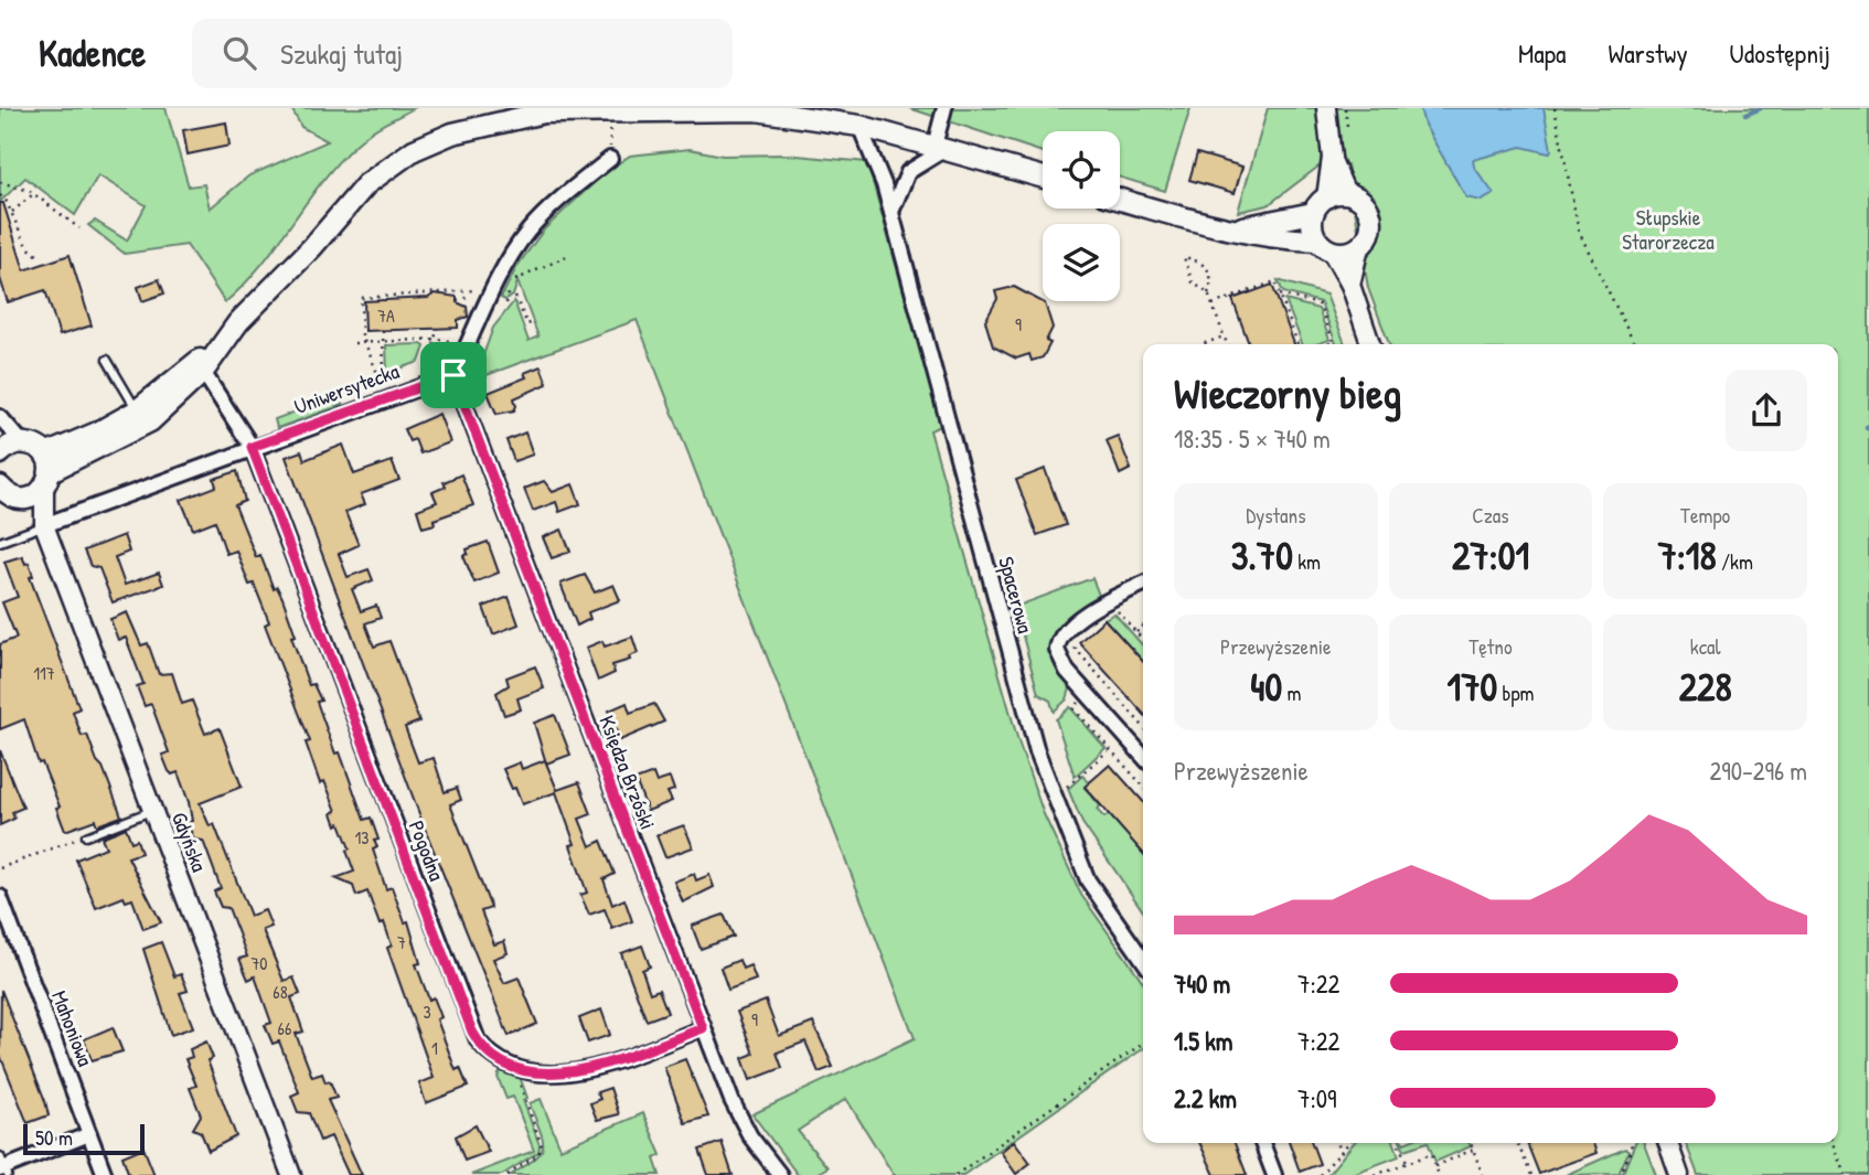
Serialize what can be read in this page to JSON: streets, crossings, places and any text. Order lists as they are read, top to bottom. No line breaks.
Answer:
{"streets":{"street":["Uniwersytecka","Spacerowa","Księdza Brzóski","Gdyńska","Pogodna","Mahoniowa"]},"crossings":[["Uniwersytecka","Księdza Brzóski"],["Uniwersytecka","Gdyńska"],["Uniwersytecka","Pogodna"],["Księdza Brzóski","Pogodna"]],"parks":["Słupskie Starorzecza"],"house_numbers":["7A","9","117","13","7","70","68","3","9","66","1"],"scale_bar":"50 m","page":{"header":"Kadence","search":"Szukaj tutaj","nav":["Mapa","Warstwy","Udostępnij"],"heading":["Wieczorny bieg","18:35 · 5 × 740 m"],"stats":[["Dystans","3.70 km"],["Czas","27:01"],["Tempo","7:18 /km"],["Przewyższenie","40 m"],["Tętno","170 bpm"],["kcal","228"]],"chart":["Przewyższenie","290–296 m"],"list":[{"name":"740 m","note":"7:22"},{"name":"1.5 km","note":"7:22"},{"name":"2.2 km","note":"7:09"}],"scale":"50 m"}}
